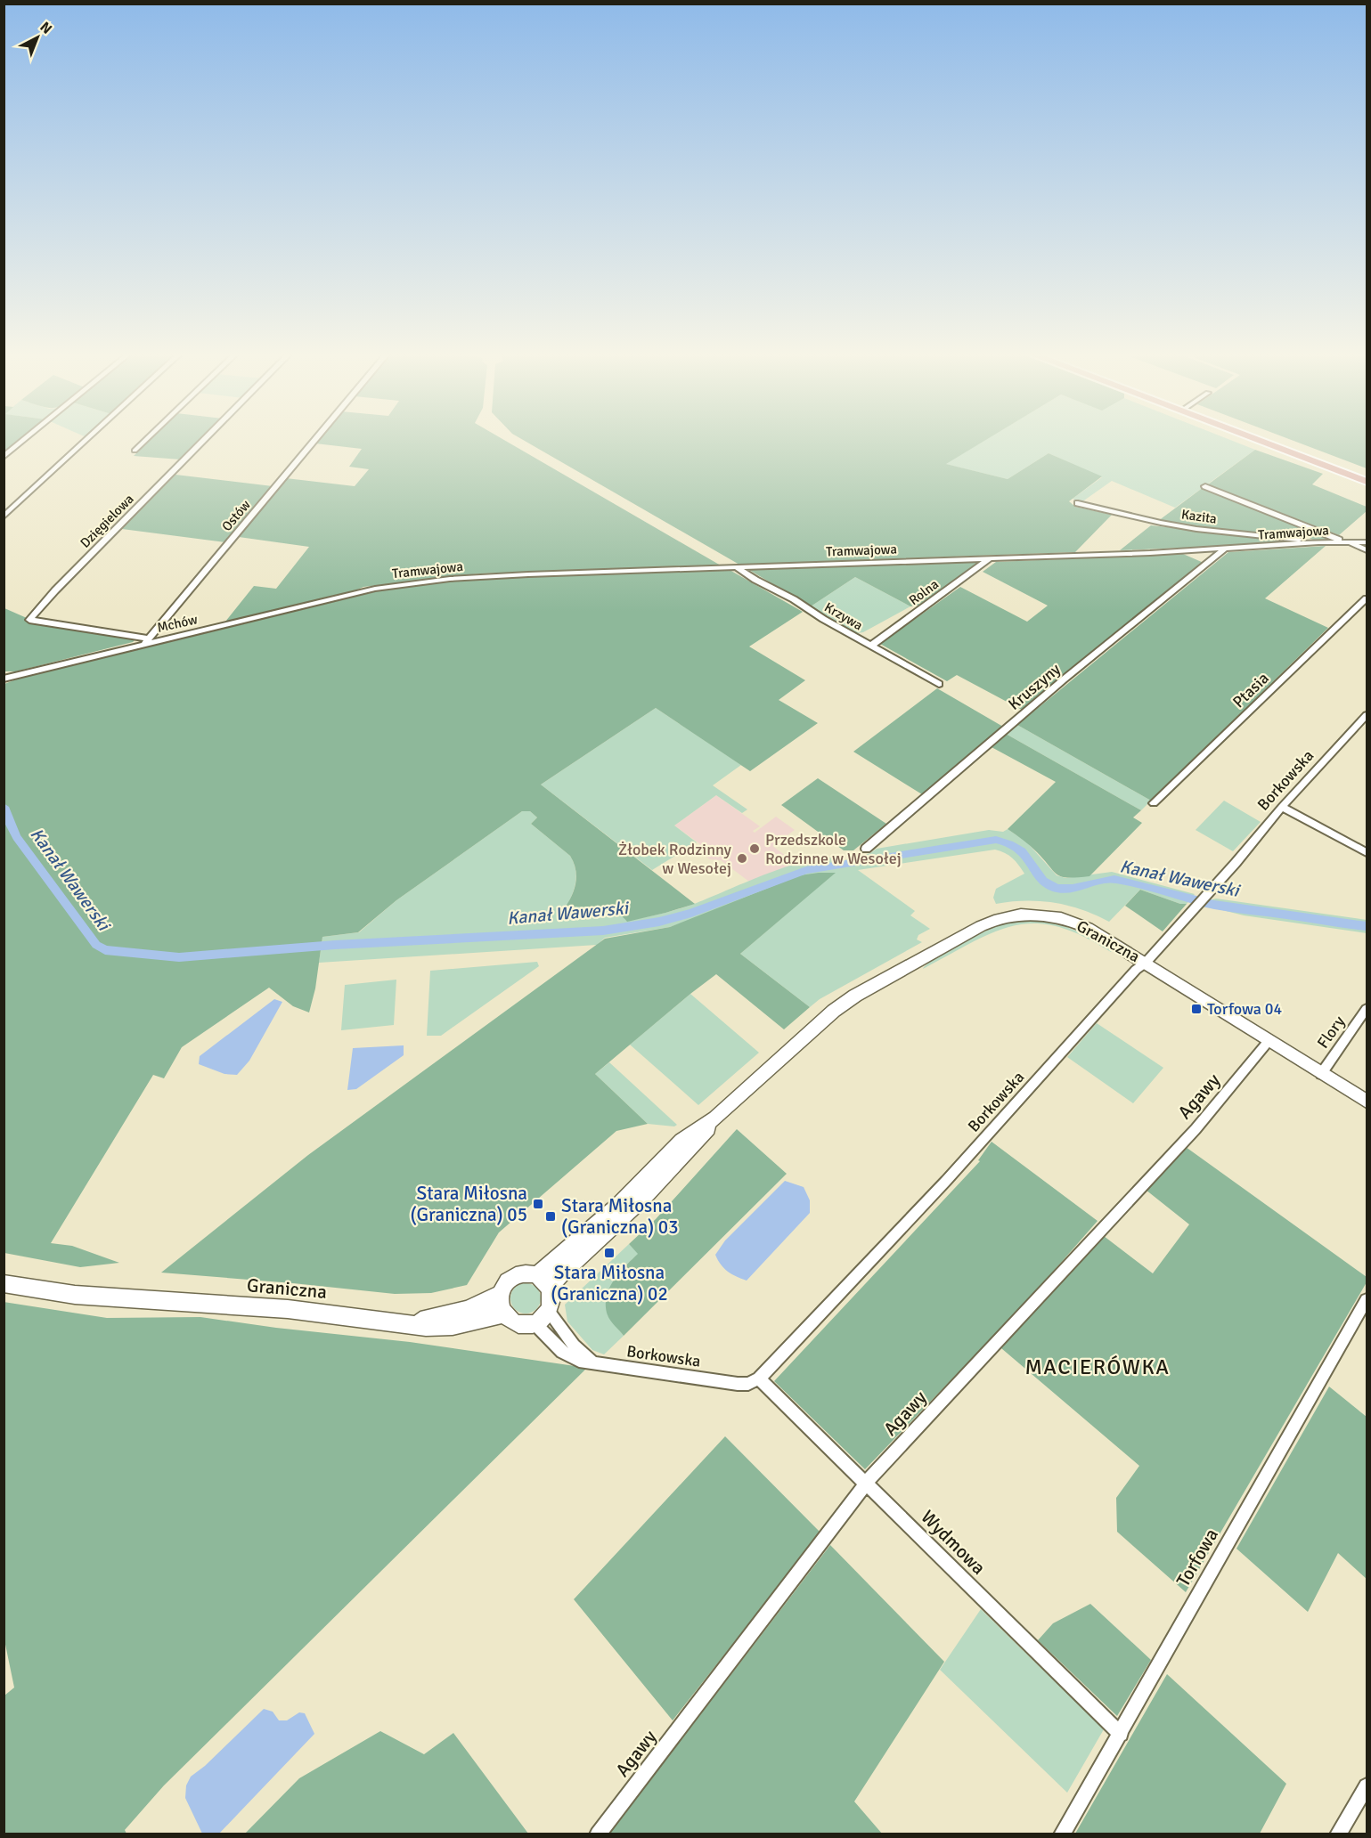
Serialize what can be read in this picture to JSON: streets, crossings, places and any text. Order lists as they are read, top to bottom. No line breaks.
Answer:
{"streets":{"street":["Ostów","Kazita","Dzięgielowa","Tramwajowa","Rolna","Krzywa","Mchów","Kruszyny","Ptasia","Borkowska","Graniczna","Flory","Agawy","Wydmowa","Torfowa"]},"crossings":[["Ostów","Dzięgielowa"],["Ostów","Mchów"],["Kazita","Tramwajowa"],["Dzięgielowa","Mchów"],["Tramwajowa","Rolna"],["Tramwajowa","Krzywa"],["Tramwajowa","Mchów"],["Tramwajowa","Kruszyny"],["Rolna","Krzywa"],["Borkowska","Graniczna"],["Borkowska","Wydmowa"],["Graniczna","Flory"],["Graniczna","Agawy"],["Agawy","Wydmowa"],["Wydmowa","Torfowa"]],"districts":["MACIERÓWKA"],"water":["Kanał Wawerski"],"places":{"other":["Przedszkole Rodzinne w Wesołej","Żłobek Rodzinny w Wesołej"],"transit":["Torfowa 04","Stara Miłosna (Graniczna) 05","Stara Miłosna (Graniczna) 03","Stara Miłosna (Graniczna) 02"]},"north":"top right"}
